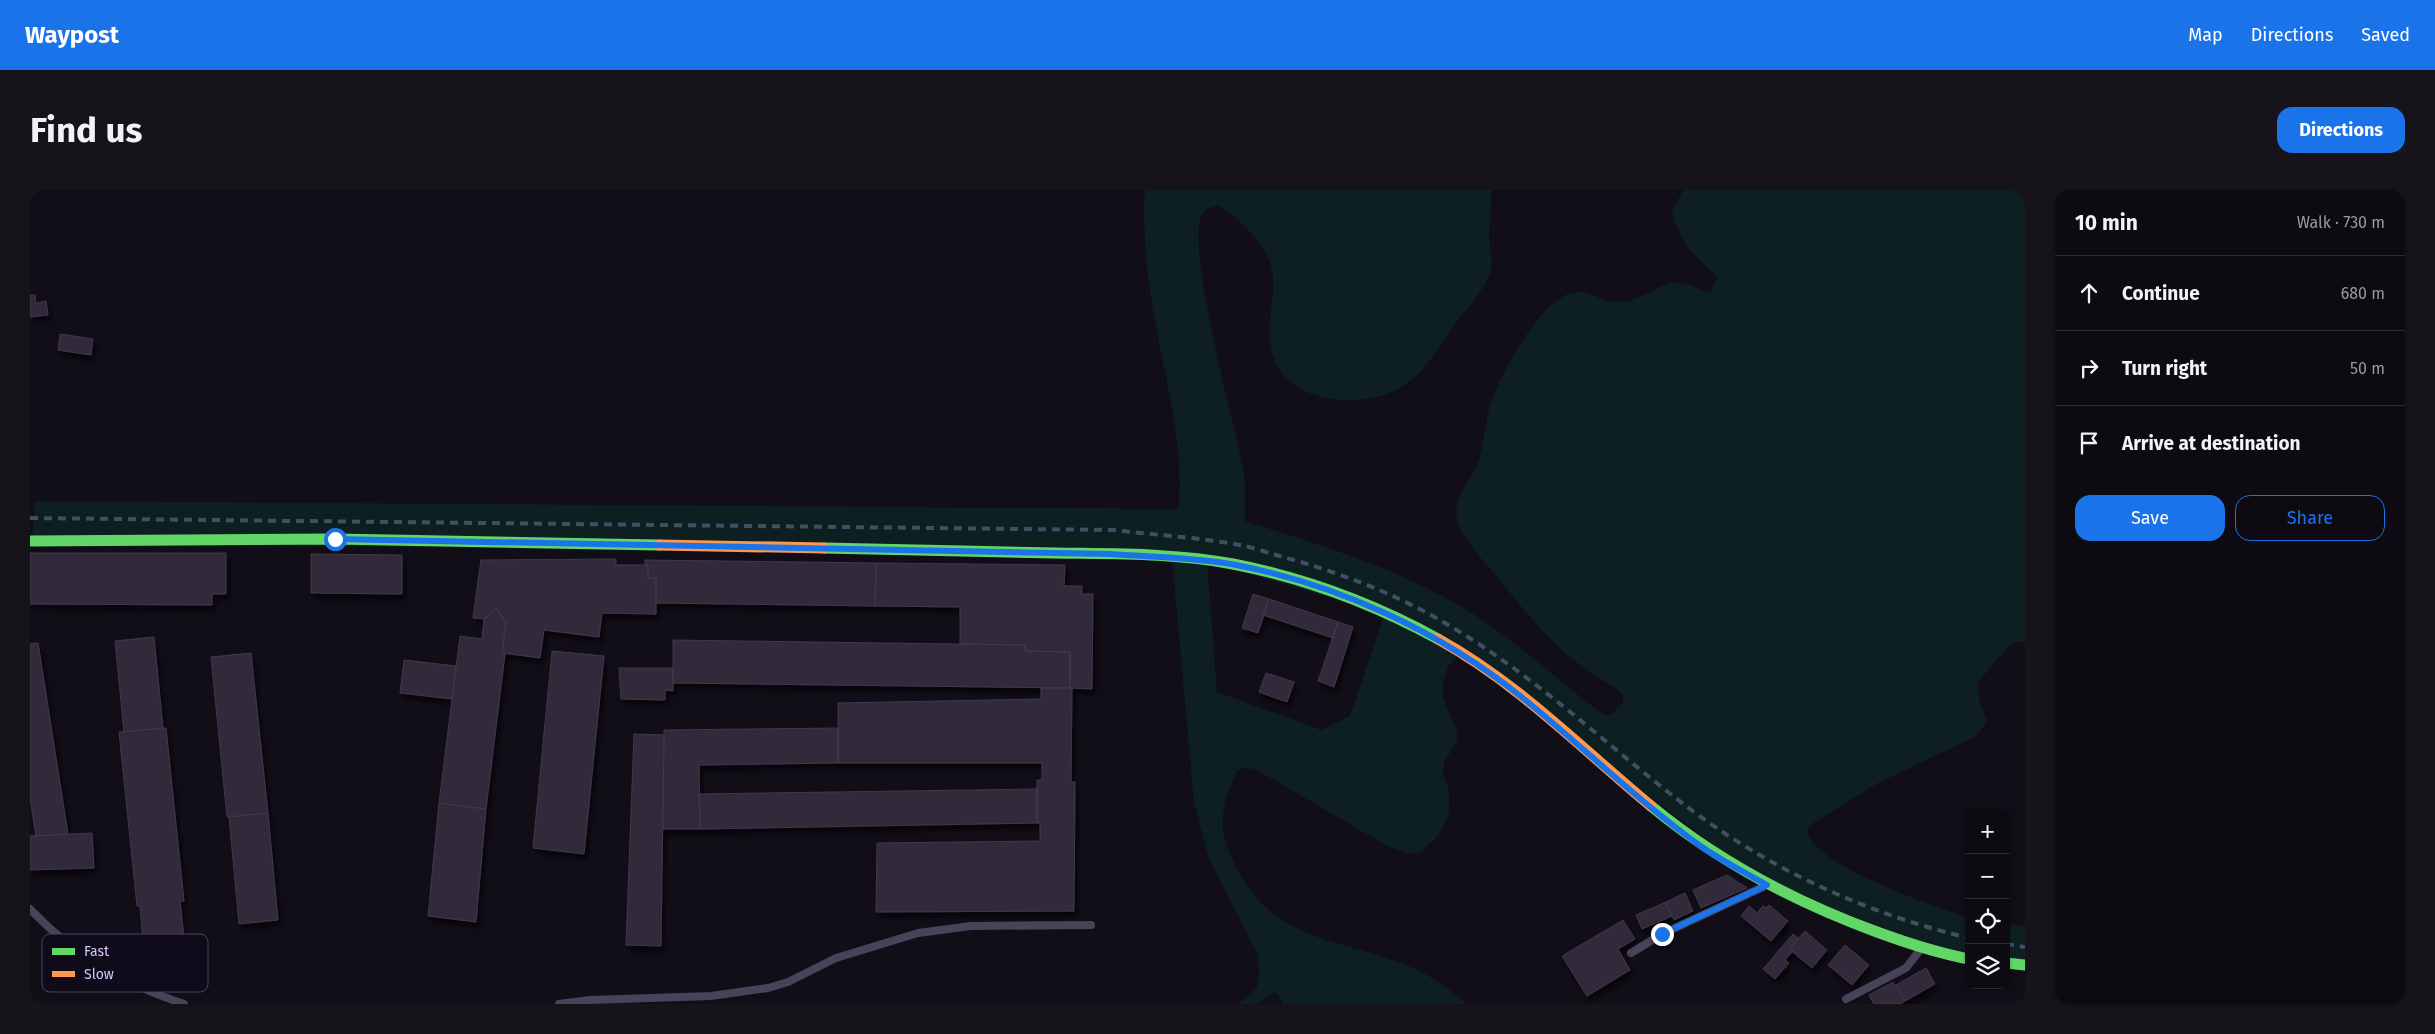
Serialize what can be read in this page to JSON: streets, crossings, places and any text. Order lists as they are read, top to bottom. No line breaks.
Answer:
{"legend":["Fast","Slow"],"page":{"header":"Waypost","nav":["Map","Directions","Saved"],"buttons":["Directions",["Save","Share"]],"title":"Find us","heading":["10 min","Walk · 730 m"],"list":[["Continue","680 m"],["Turn right","50 m"],"Arrive at destination"],"map_buttons":["+","−"]}}
